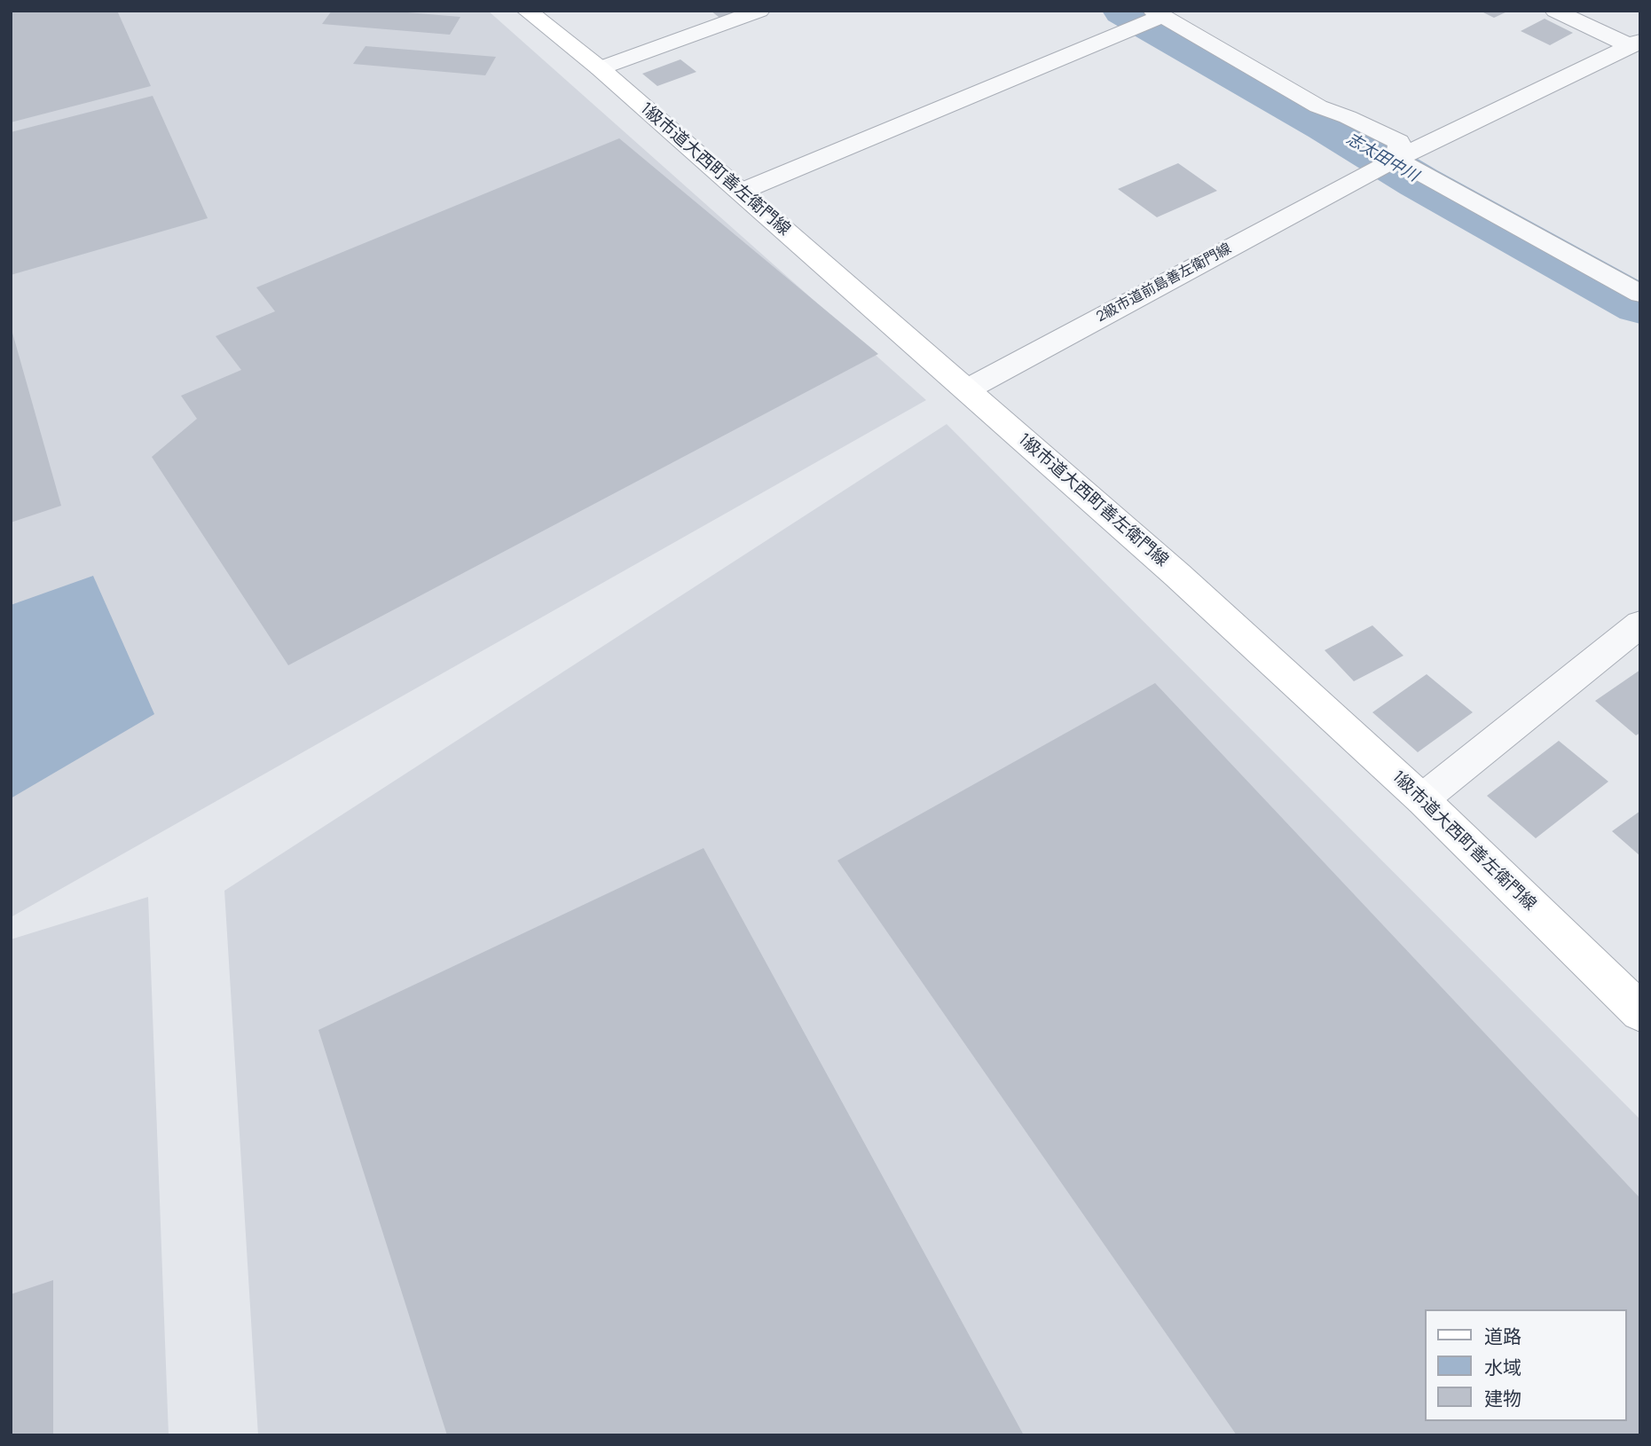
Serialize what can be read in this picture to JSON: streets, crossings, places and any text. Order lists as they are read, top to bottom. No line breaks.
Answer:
{"streets":{"street":["1級市道大西町善左衛門線","2級市道前島善左衛門線"]},"crossings":[["1級市道大西町善左衛門線","2級市道前島善左衛門線"]],"water":["志太田中川"],"legend":["道路","水域","建物"]}
